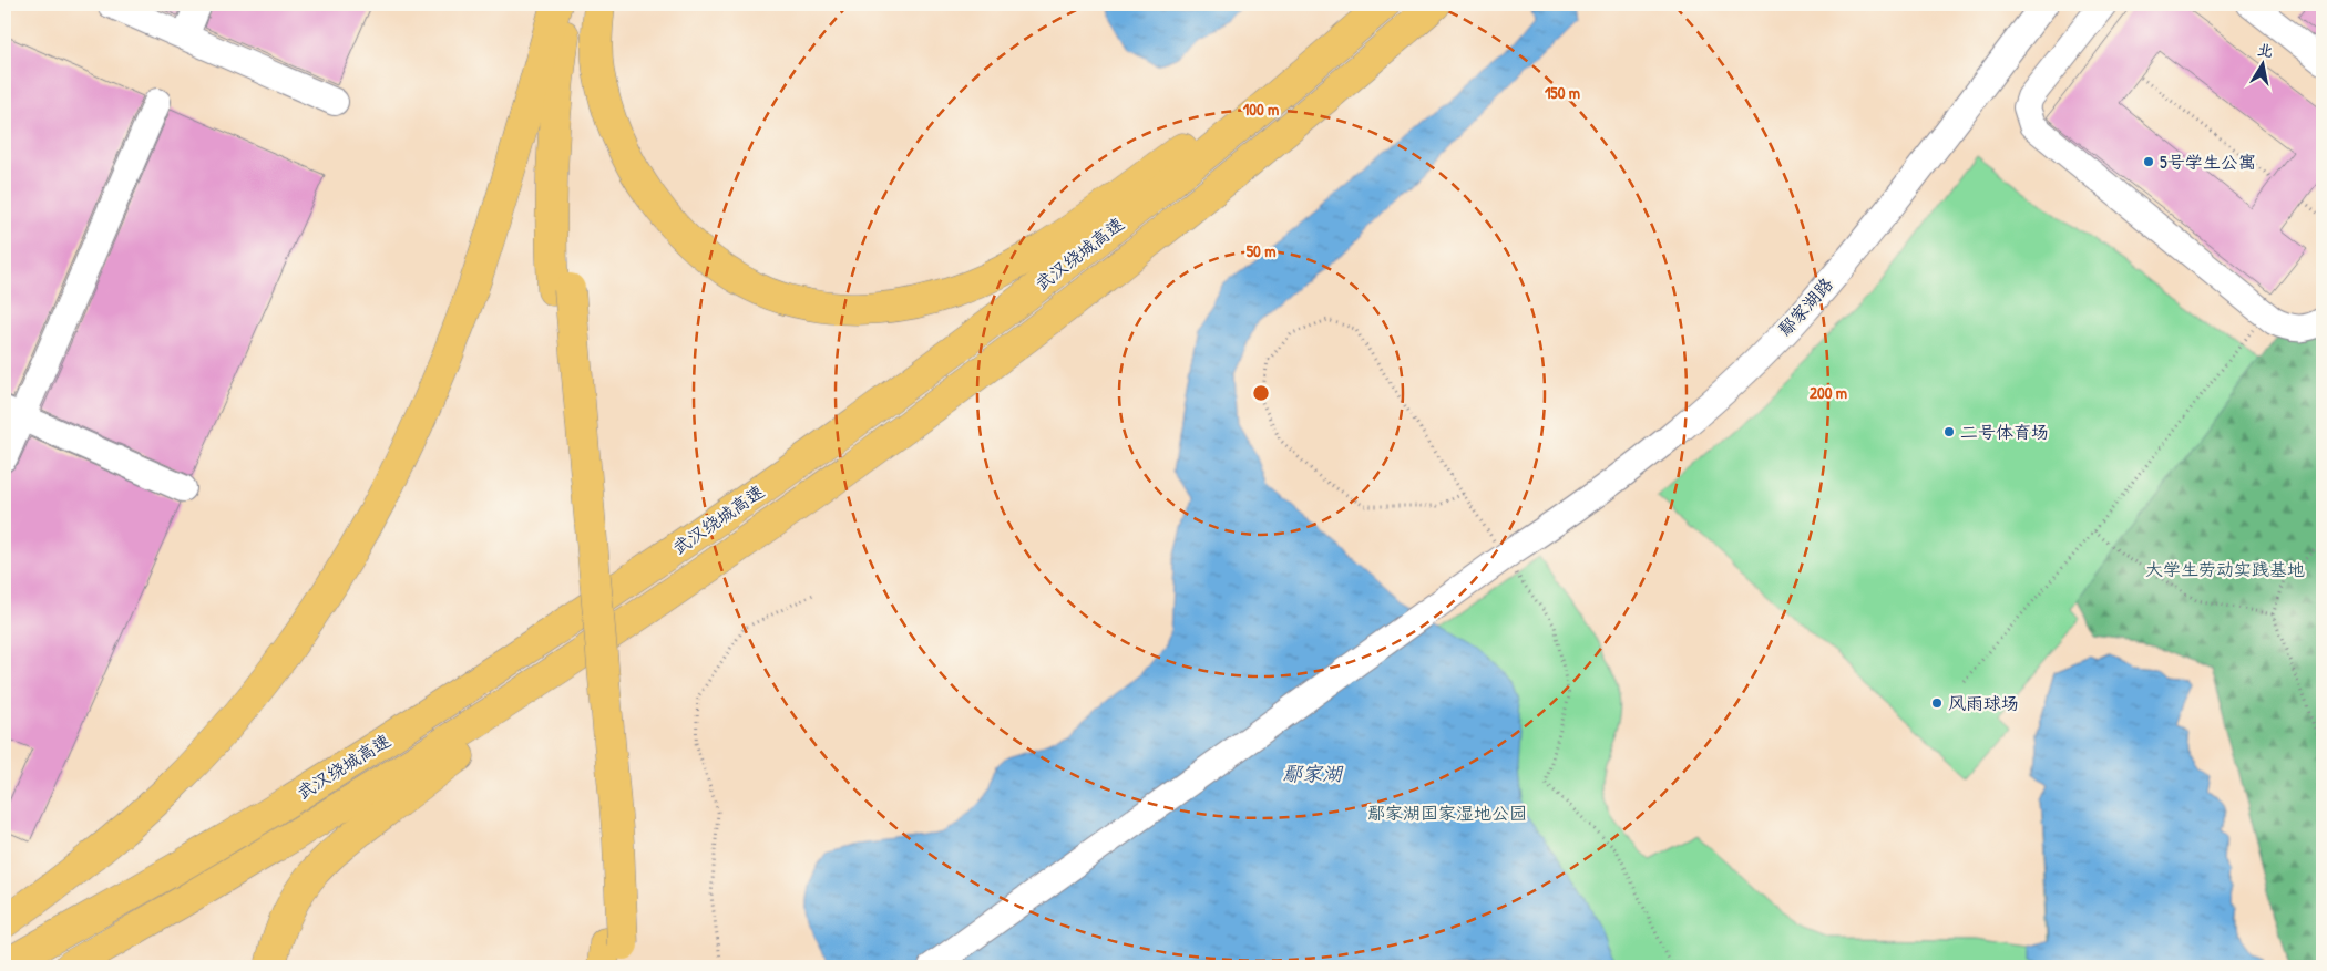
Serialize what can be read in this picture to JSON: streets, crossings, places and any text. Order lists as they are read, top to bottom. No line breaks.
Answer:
{"streets":{"highway":["武汉绕城高速"],"street":["鄢家湖路"]},"water":["鄢家湖"],"parks":["大学生劳动实践基地","鄢家湖国家湿地公园"],"places":["5号学生公寓","二号体育场","风雨球场"],"north":"top","rings":["150 m","100 m","50 m","200 m"]}
